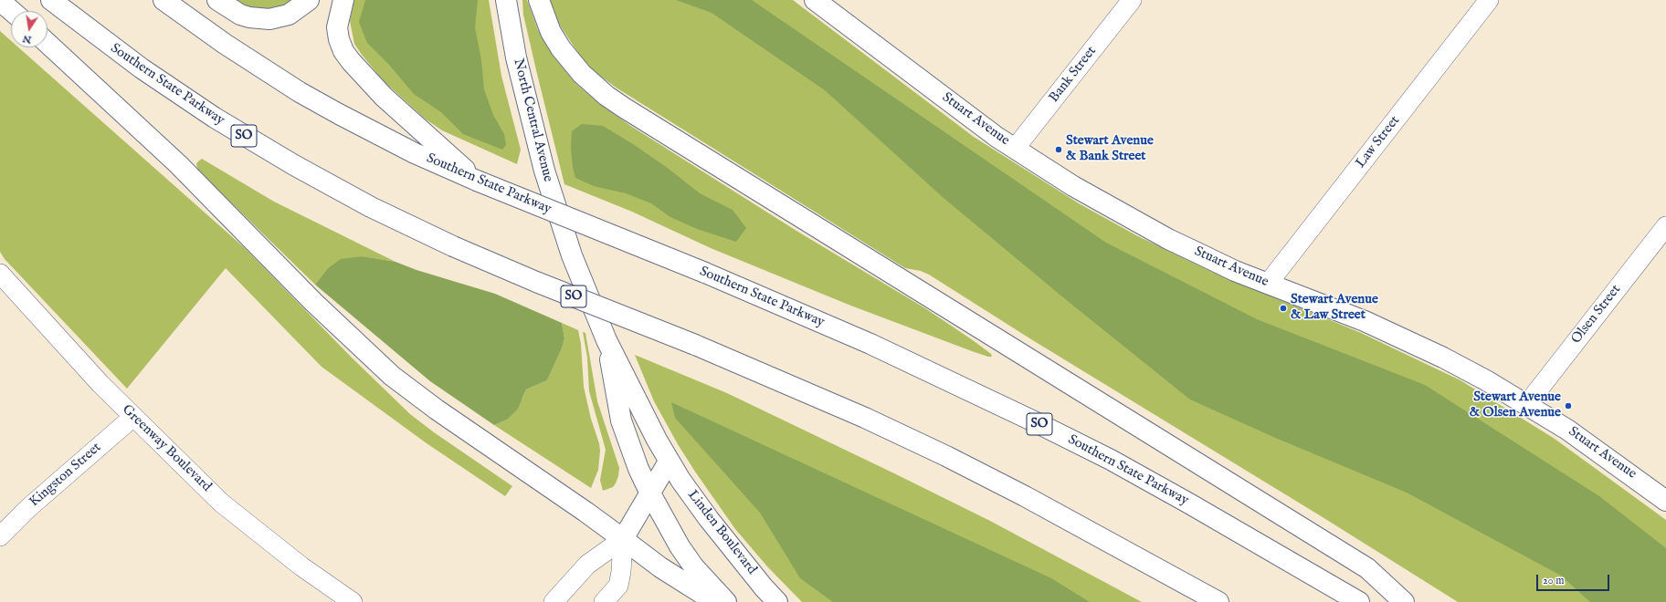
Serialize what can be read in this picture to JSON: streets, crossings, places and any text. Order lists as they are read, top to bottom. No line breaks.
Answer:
{"streets":{"main road":["Southern State Parkway","Stuart Avenue","North Central Avenue","SO","Linden Boulevard"],"street":["Bank Street","Law Street","Olsen Street","Greenway Boulevard","Kingston Street"]},"crossings":[["Bank Street","Stuart Avenue"],["Stuart Avenue","Law Street"],["Stuart Avenue","Olsen Street"],["North Central Avenue","Linden Boulevard"],["Greenway Boulevard","Kingston Street"]],"places":["Stewart Avenue & Bank Street","Stewart Avenue & Law Street","Stewart Avenue & Olsen Avenue"],"scale_bar":"20 m","north":"bottom"}
